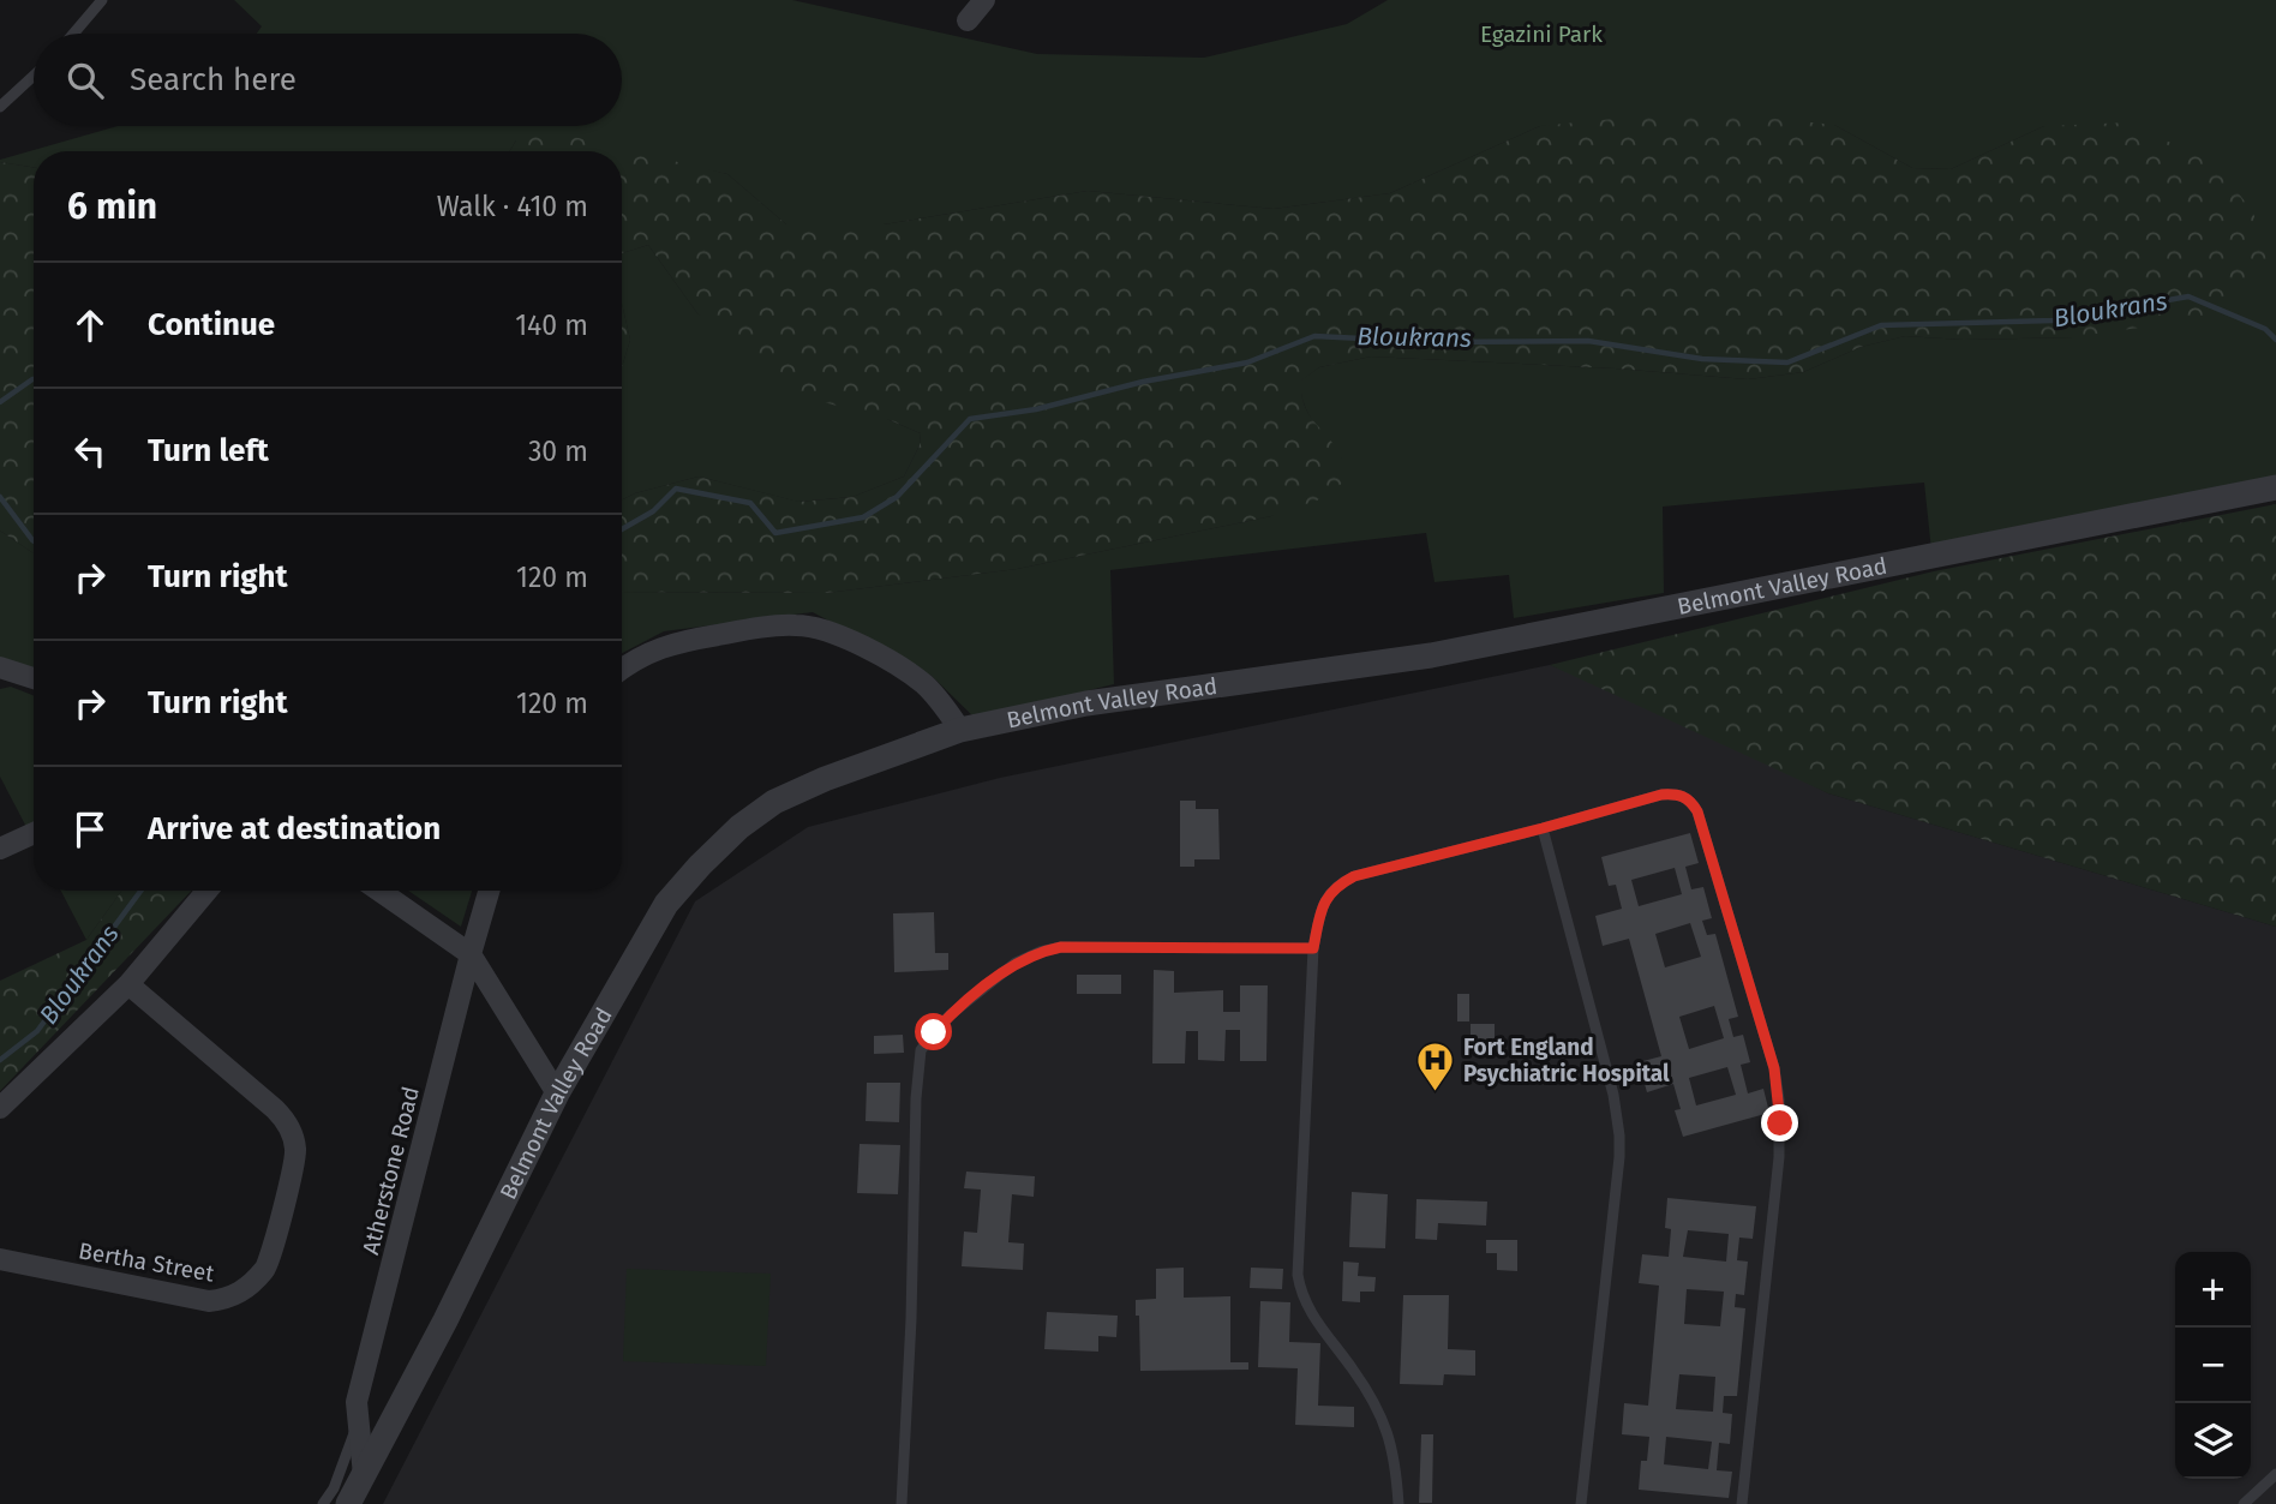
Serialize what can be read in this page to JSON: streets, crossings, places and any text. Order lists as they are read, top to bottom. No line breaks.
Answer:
{"streets":{"street":["Belmont Valley Road","Atherstone Road","Bertha Street"]},"crossings":[["Belmont Valley Road","Atherstone Road"]],"water":["Bloukrans"],"parks":["Egazini Park"],"places":{"hospital":["Fort England Psychiatric Hospital"]},"page":{"search":"Search here","heading":["6 min","Walk · 410 m"],"list":[["Continue","140 m"],["Turn left","30 m"],["Turn right","120 m"],["Turn right","120 m"],"Arrive at destination"],"map_buttons":["+","−"]}}
